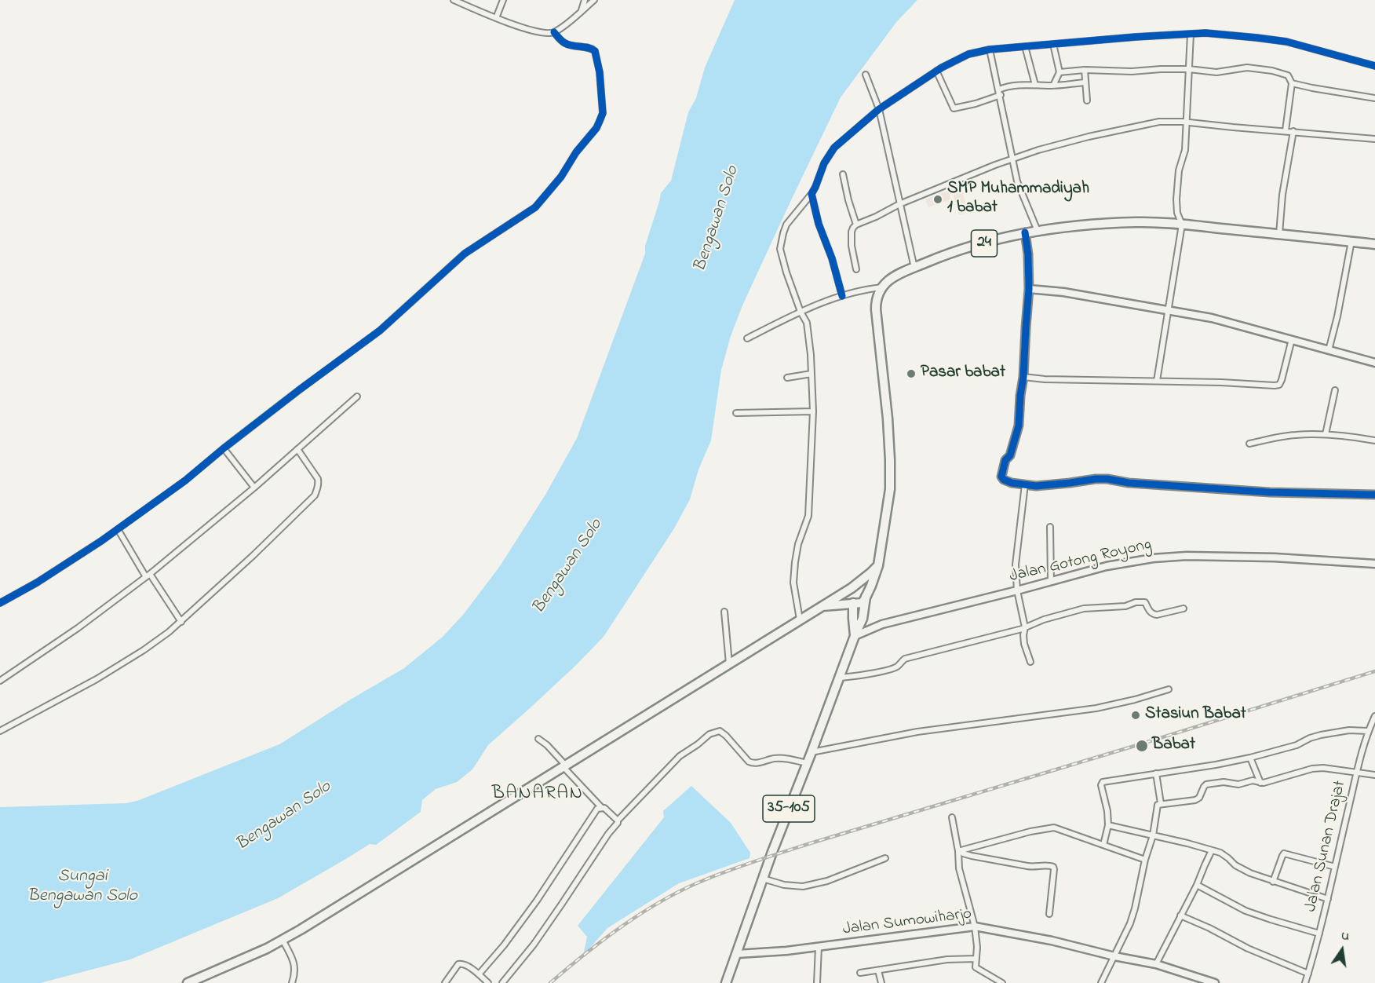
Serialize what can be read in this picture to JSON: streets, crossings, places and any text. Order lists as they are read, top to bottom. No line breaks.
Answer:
{"streets":{"main road":["24","35-105"],"street":["Jalan Gotong Royong","Jalan Sunan Drajat","Jalan Sumowiharjo"]},"crossings":[["Jalan Gotong Royong","35-105"],["35-105","Jalan Sumowiharjo"]],"districts":["BANARAN"],"water":["Bengawan Solo","Sungai Bengawan Solo"],"places":["SMP Muhammadiyah 1 babat","Pasar babat","Stasiun Babat","Babat"],"north":"top"}
